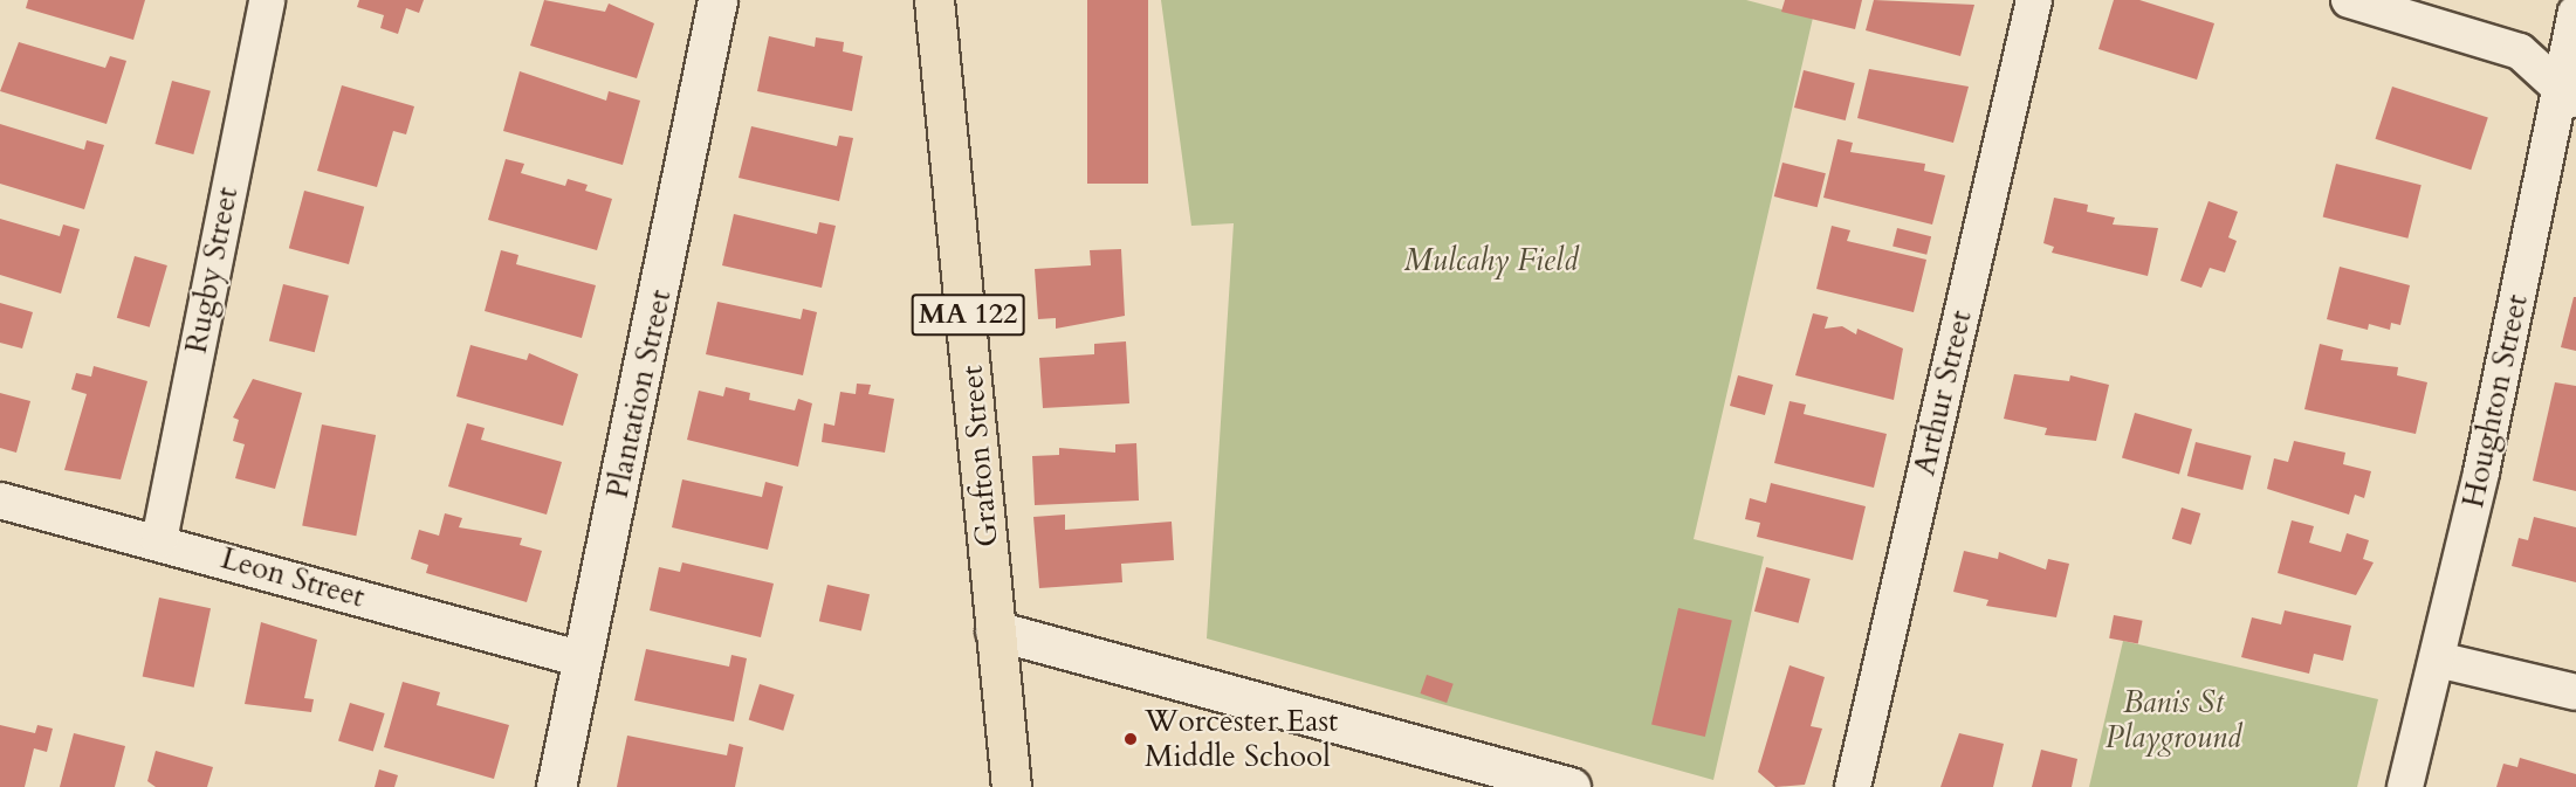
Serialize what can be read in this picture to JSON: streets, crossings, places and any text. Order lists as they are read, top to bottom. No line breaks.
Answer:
{"streets":{"highway":["MA 122","Grafton Street"],"street":["Rugby Street","Arthur Street","Plantation Street","Houghton Street","Leon Street"]},"crossings":[["Rugby Street","Leon Street"],["Plantation Street","Leon Street"]],"parks":["Mulcahy Field","Banis St Playground"],"places":["Worcester East Middle School"]}
